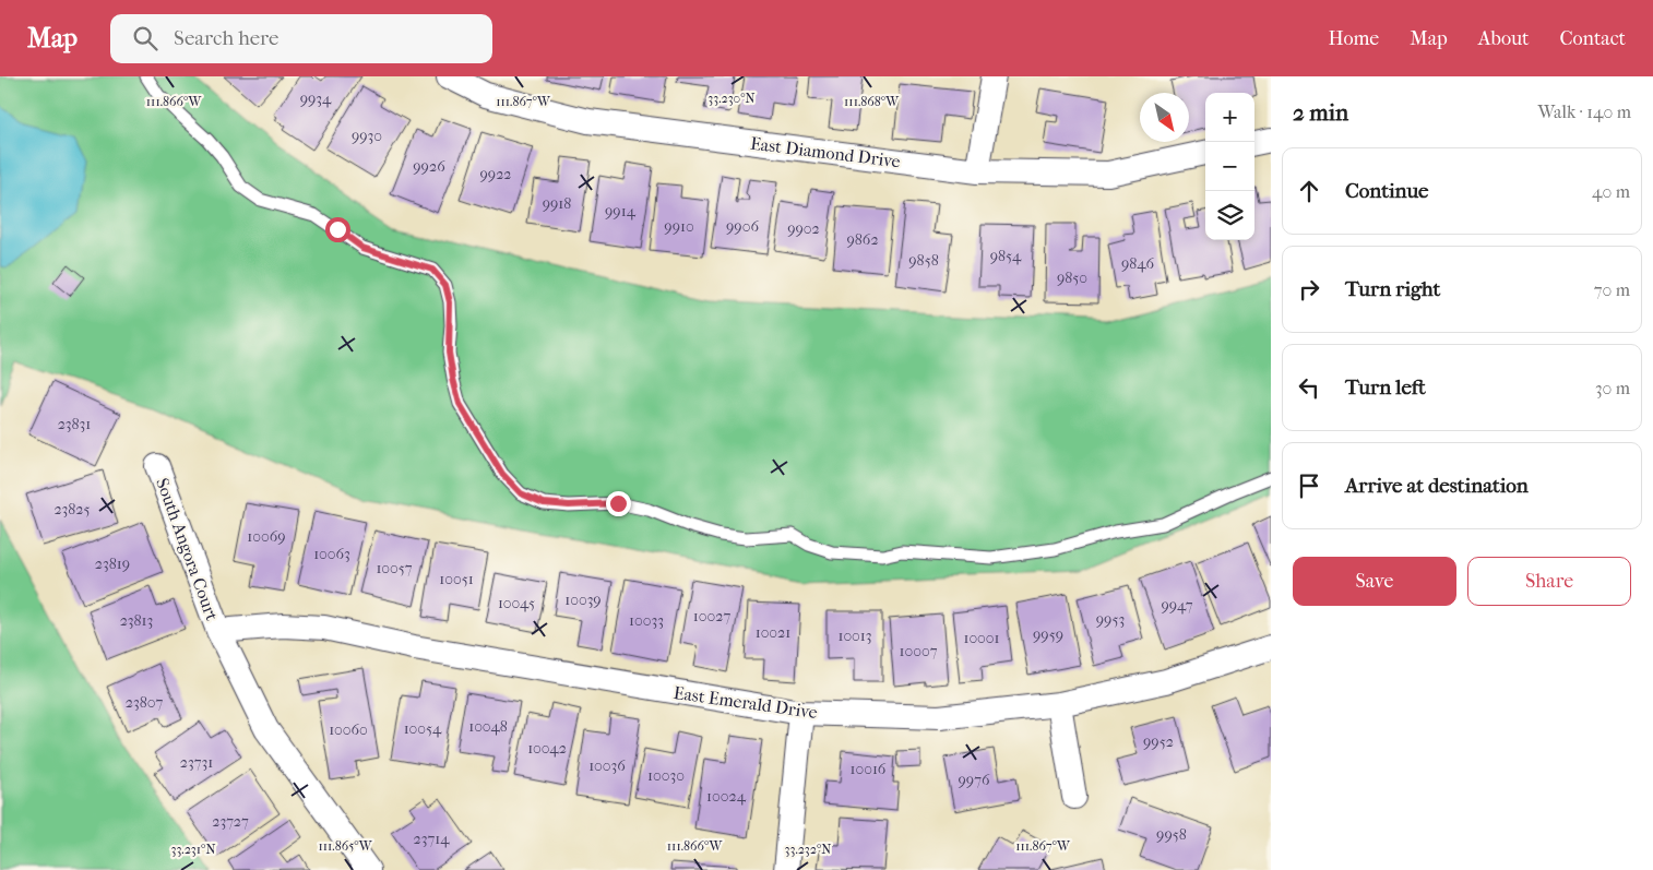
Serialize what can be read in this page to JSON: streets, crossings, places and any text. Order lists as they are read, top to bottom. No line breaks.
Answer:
{"streets":{"street":["East Diamond Drive","South Angora Court","East Emerald Drive"]},"crossings":[["South Angora Court","East Emerald Drive"]],"house_numbers":["9934","9930","9926","9922","9918","9914","9910","9906","9902","9862","9854","9858","9846","9850","23831","23825","10069","10063","23819","10057","10051","10039","10045","9947","10027","9953","23813","10033","10021","9959","10013","10001","10007","23807","10048","10054","10060","9952","10042","23731","10036","10016","10030","9976","10024","23727","9958","23714"],"north":"bottom right","page":{"header":"Map","search":"Search here","nav":["Home","Map","About","Contact"],"heading":["2 min","Walk · 140 m"],"map_buttons":["+","−"],"list":[["Continue","40 m"],["Turn right","70 m"],["Turn left","30 m"],"Arrive at destination"],"buttons":["Save","Share"]},"coordinates":["33.230°N","111.868°W","111.866°W","111.867°W","111.865°W","33.231°N","33.232°N"]}
